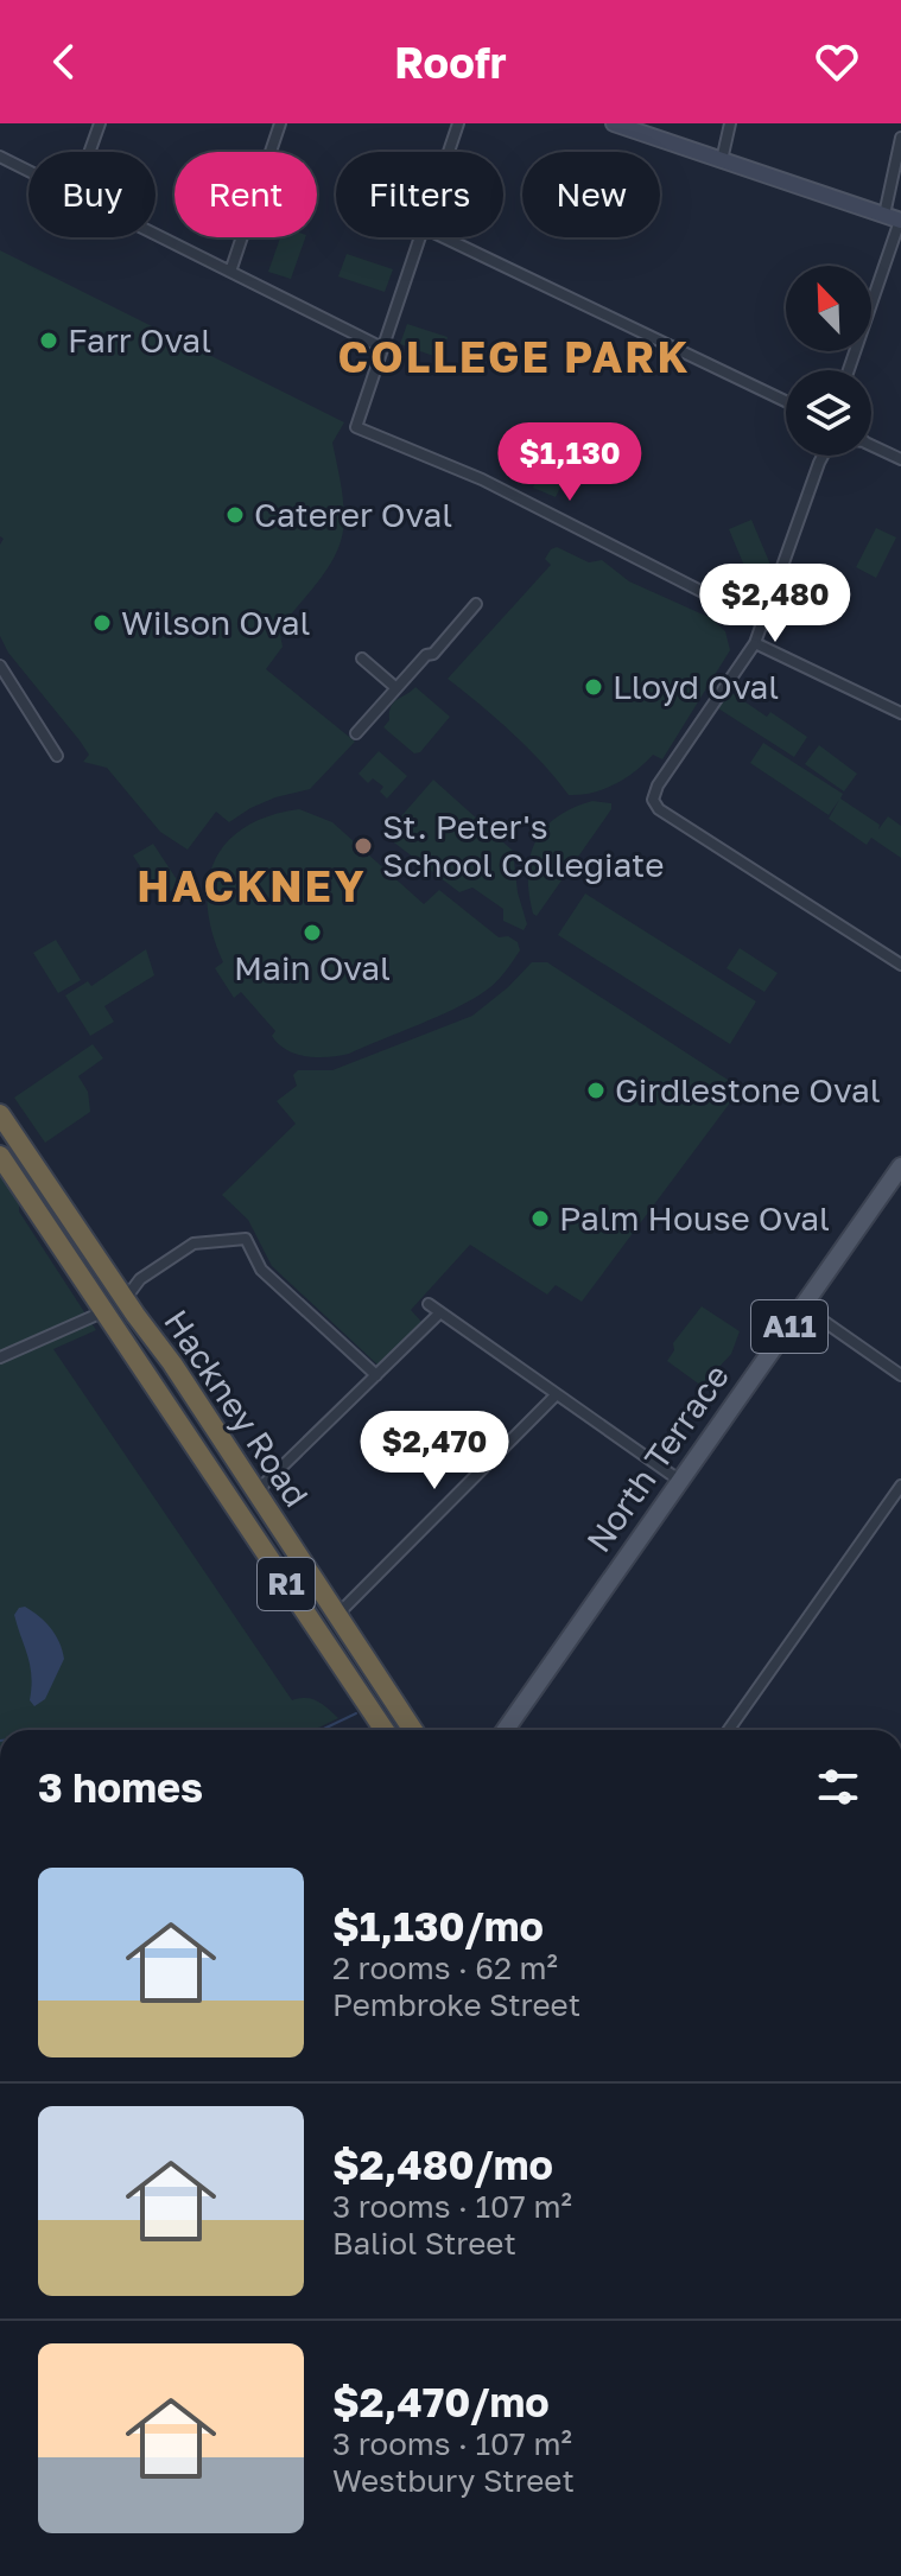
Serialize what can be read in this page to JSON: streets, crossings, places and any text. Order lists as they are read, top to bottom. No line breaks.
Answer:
{"streets":{"highway":["Hackney Road","R1"],"main road":["A11","North Terrace"]},"districts":["COLLEGE PARK","HACKNEY"],"places":["Farr Oval","Caterer Oval","Wilson Oval","Lloyd Oval","St. Peter's School Collegiate","Main Oval","Girdlestone Oval","Palm House Oval"],"north":"top left","page":{"header":"Roofr","chip":["Buy","Rent","Filters","New"],"price":["$1,130","$2,480","$2,470"],"heading":"3 homes","list":[{"name":"$1,130/mo","note":"2 rooms · 62 m² · Pembroke Street"},{"name":"$2,480/mo","note":"3 rooms · 107 m² · Baliol Street"},{"name":"$2,470/mo","note":"3 rooms · 107 m² · Westbury Street"}]}}
